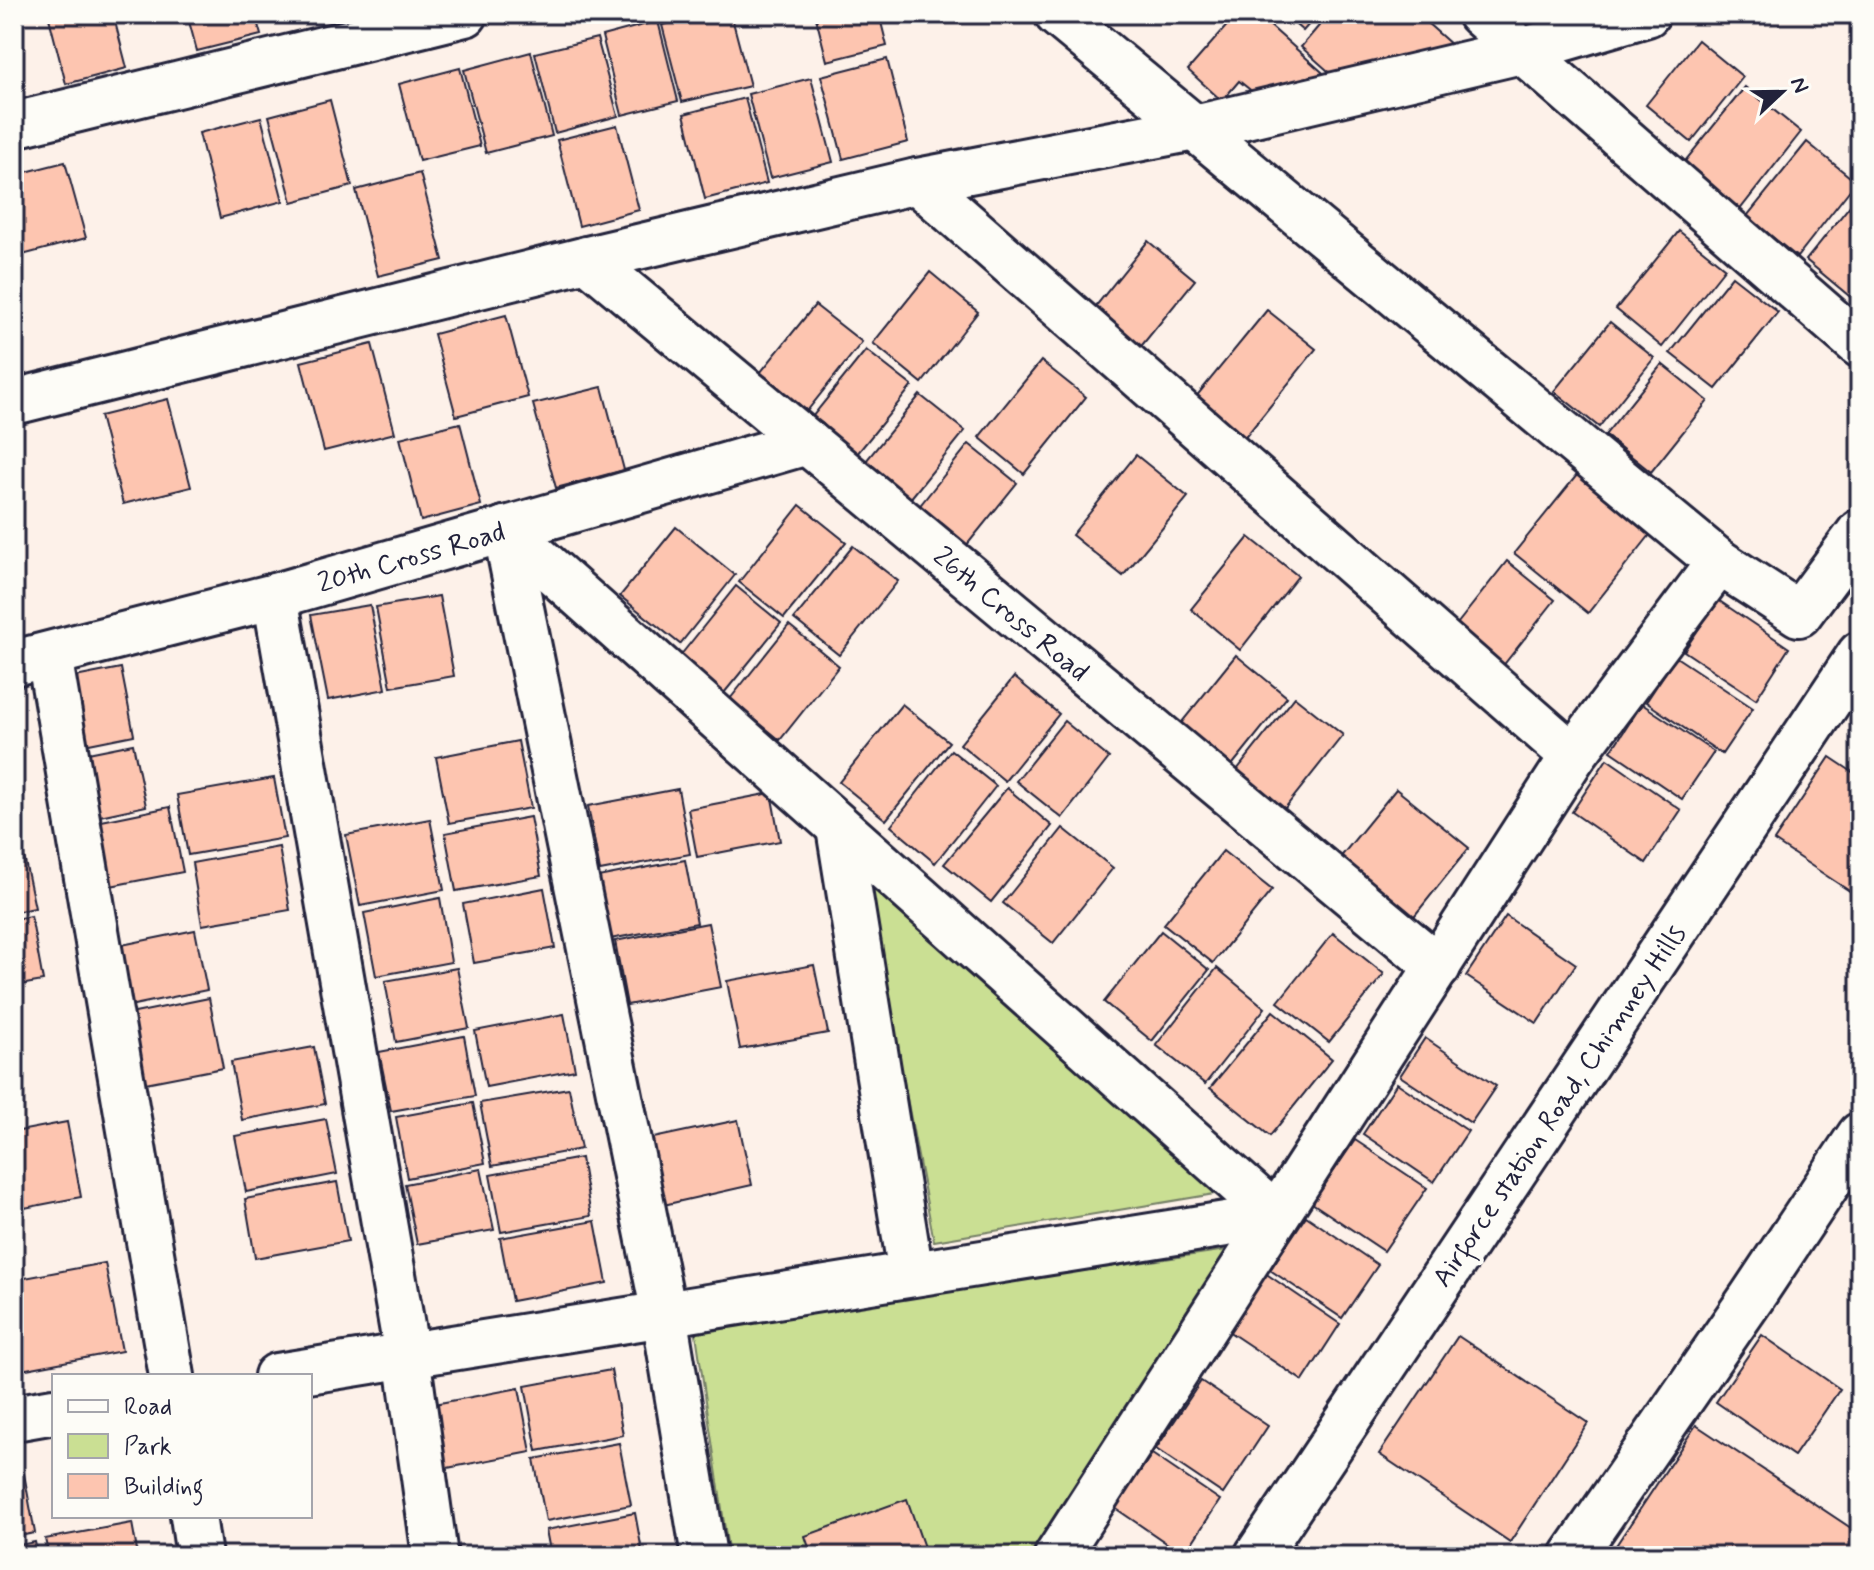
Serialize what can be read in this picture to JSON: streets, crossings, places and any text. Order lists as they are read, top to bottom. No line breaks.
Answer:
{"streets":{"street":["20th Cross Road","26th Cross Road","Airforce station Road, Chimney Hills"]},"crossings":[["20th Cross Road","26th Cross Road"]],"legend":["Road","Park","Building"],"north":"right"}
